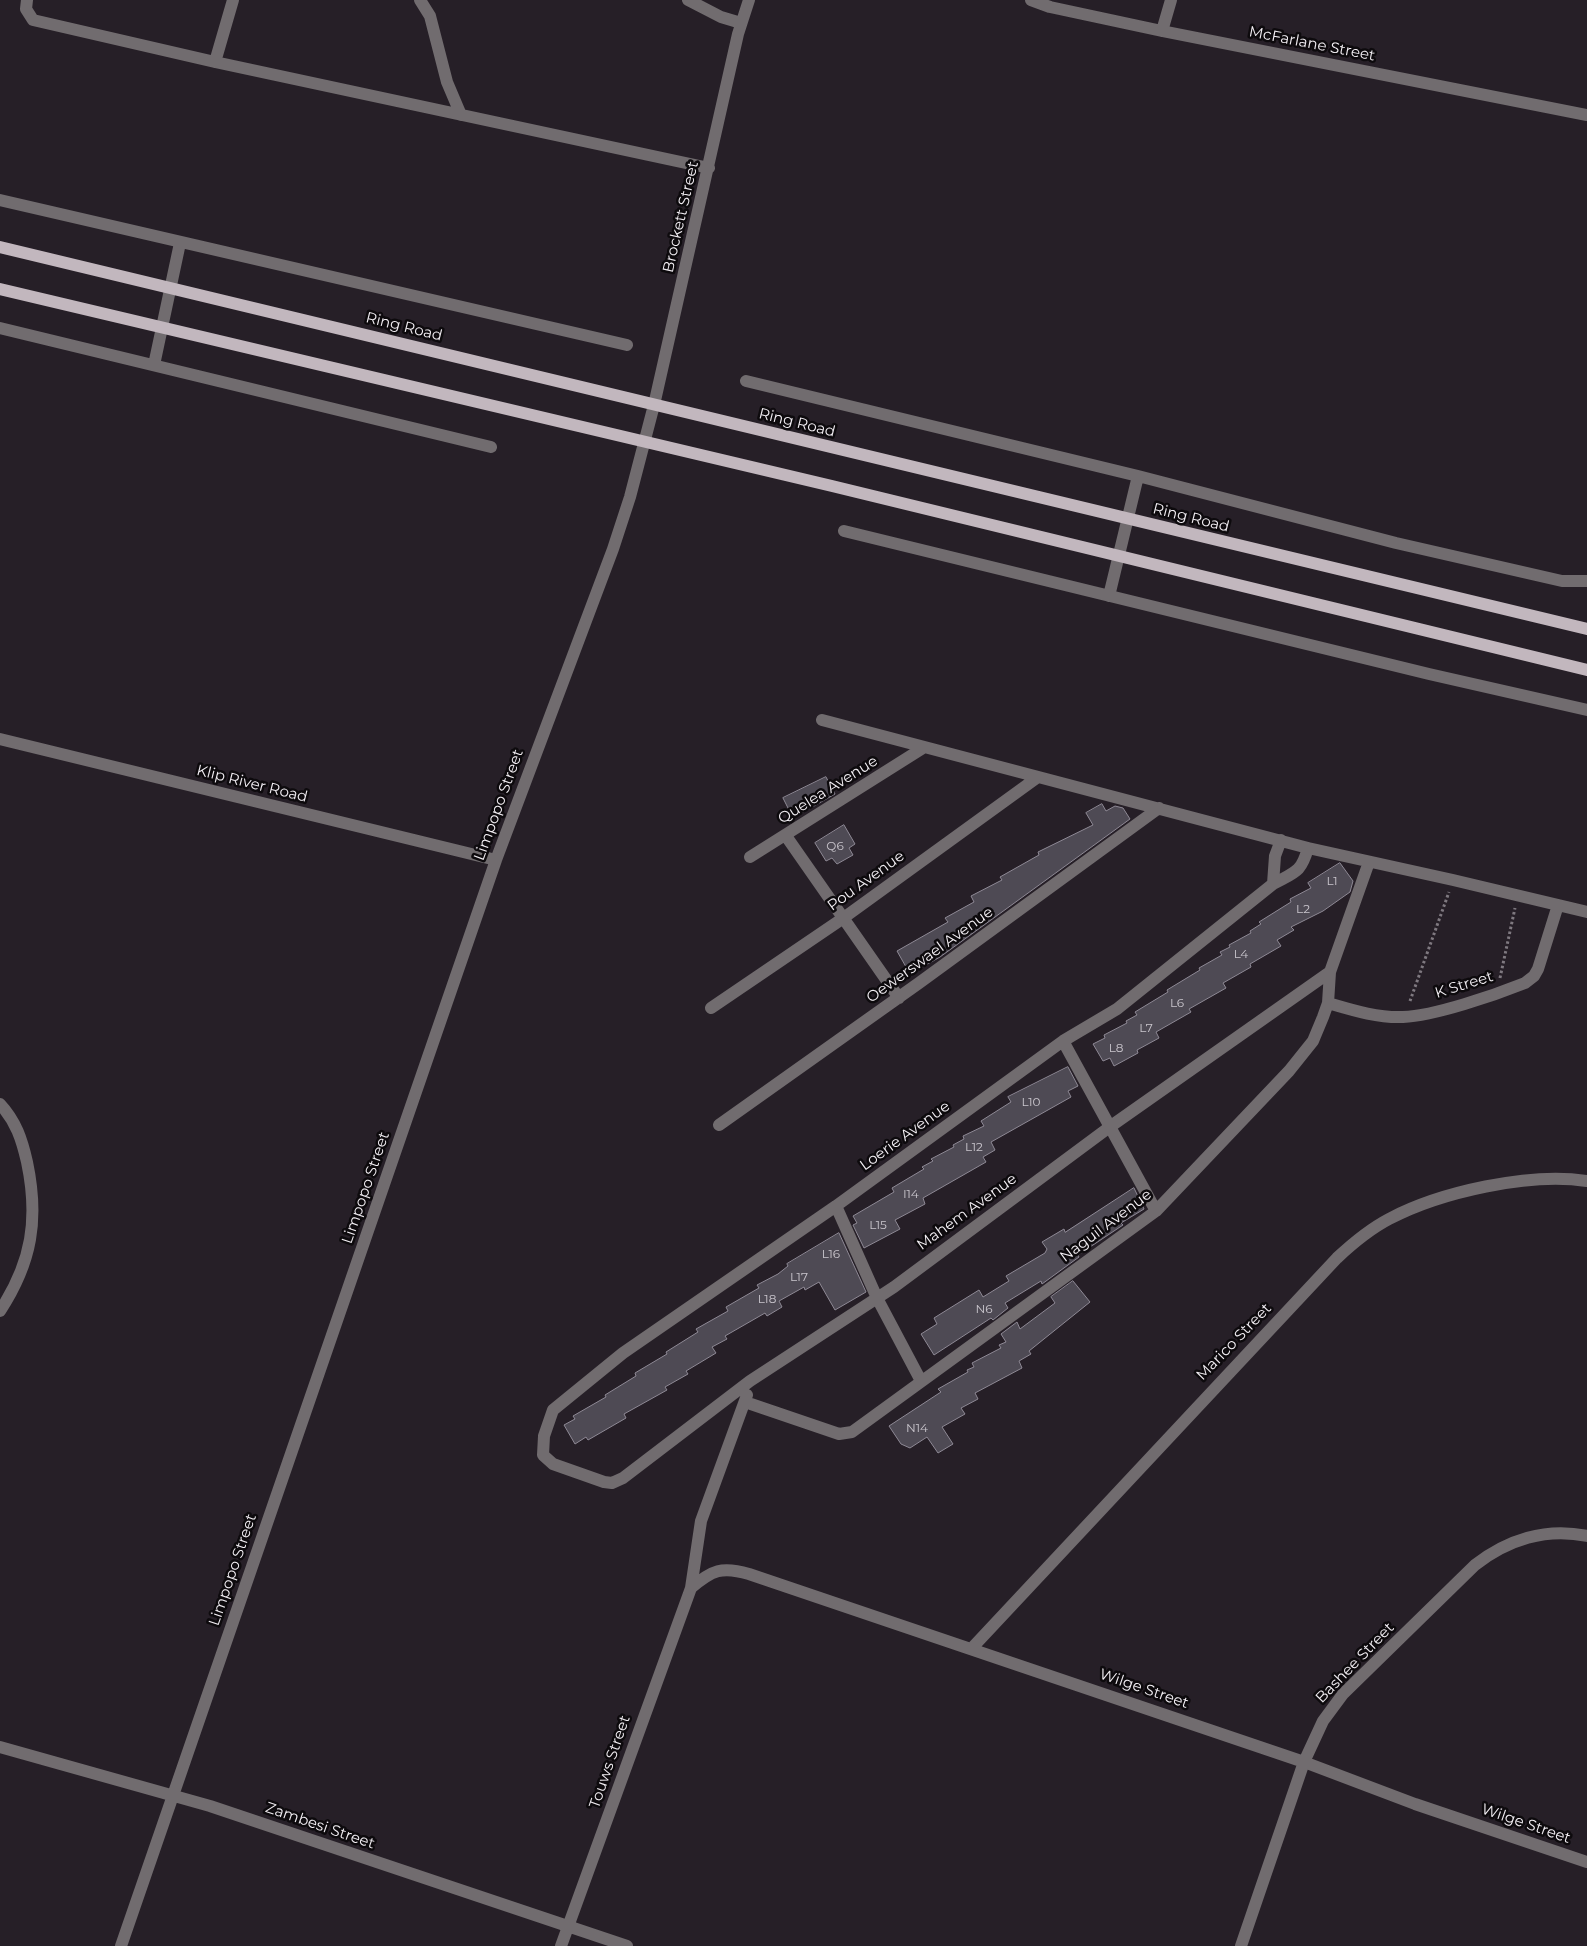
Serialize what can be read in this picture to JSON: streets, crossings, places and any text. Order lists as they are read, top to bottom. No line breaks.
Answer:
{"streets":{"main road":["Ring Road"],"street":["McFarlane Street","Brockett Street","Klip River Road","Quelea Avenue","Limpopo Street","Pou Avenue","Oewerswael Avenue","K Street","Loerie Avenue","Mahem Avenue","Naguil Avenue","Marico Street","Bashee Street","Wilge Street","Touws Street","Zambesi Street"]},"crossings":[["Brockett Street","Ring Road"],["Brockett Street","Limpopo Street"],["Klip River Road","Limpopo Street"],["Limpopo Street","Zambesi Street"],["K Street","Naguil Avenue"],["Loerie Avenue","Mahem Avenue"],["Mahem Avenue","Naguil Avenue"],["Mahem Avenue","Touws Street"],["Naguil Avenue","Touws Street"],["Marico Street","Wilge Street"],["Bashee Street","Wilge Street"],["Wilge Street","Touws Street"],["Touws Street","Zambesi Street"]],"house_numbers":["Q6","L1","L2","L4","L6","L7","L8","L10","L12","l14","L15","L16","L17","L18","N6","N14"]}
